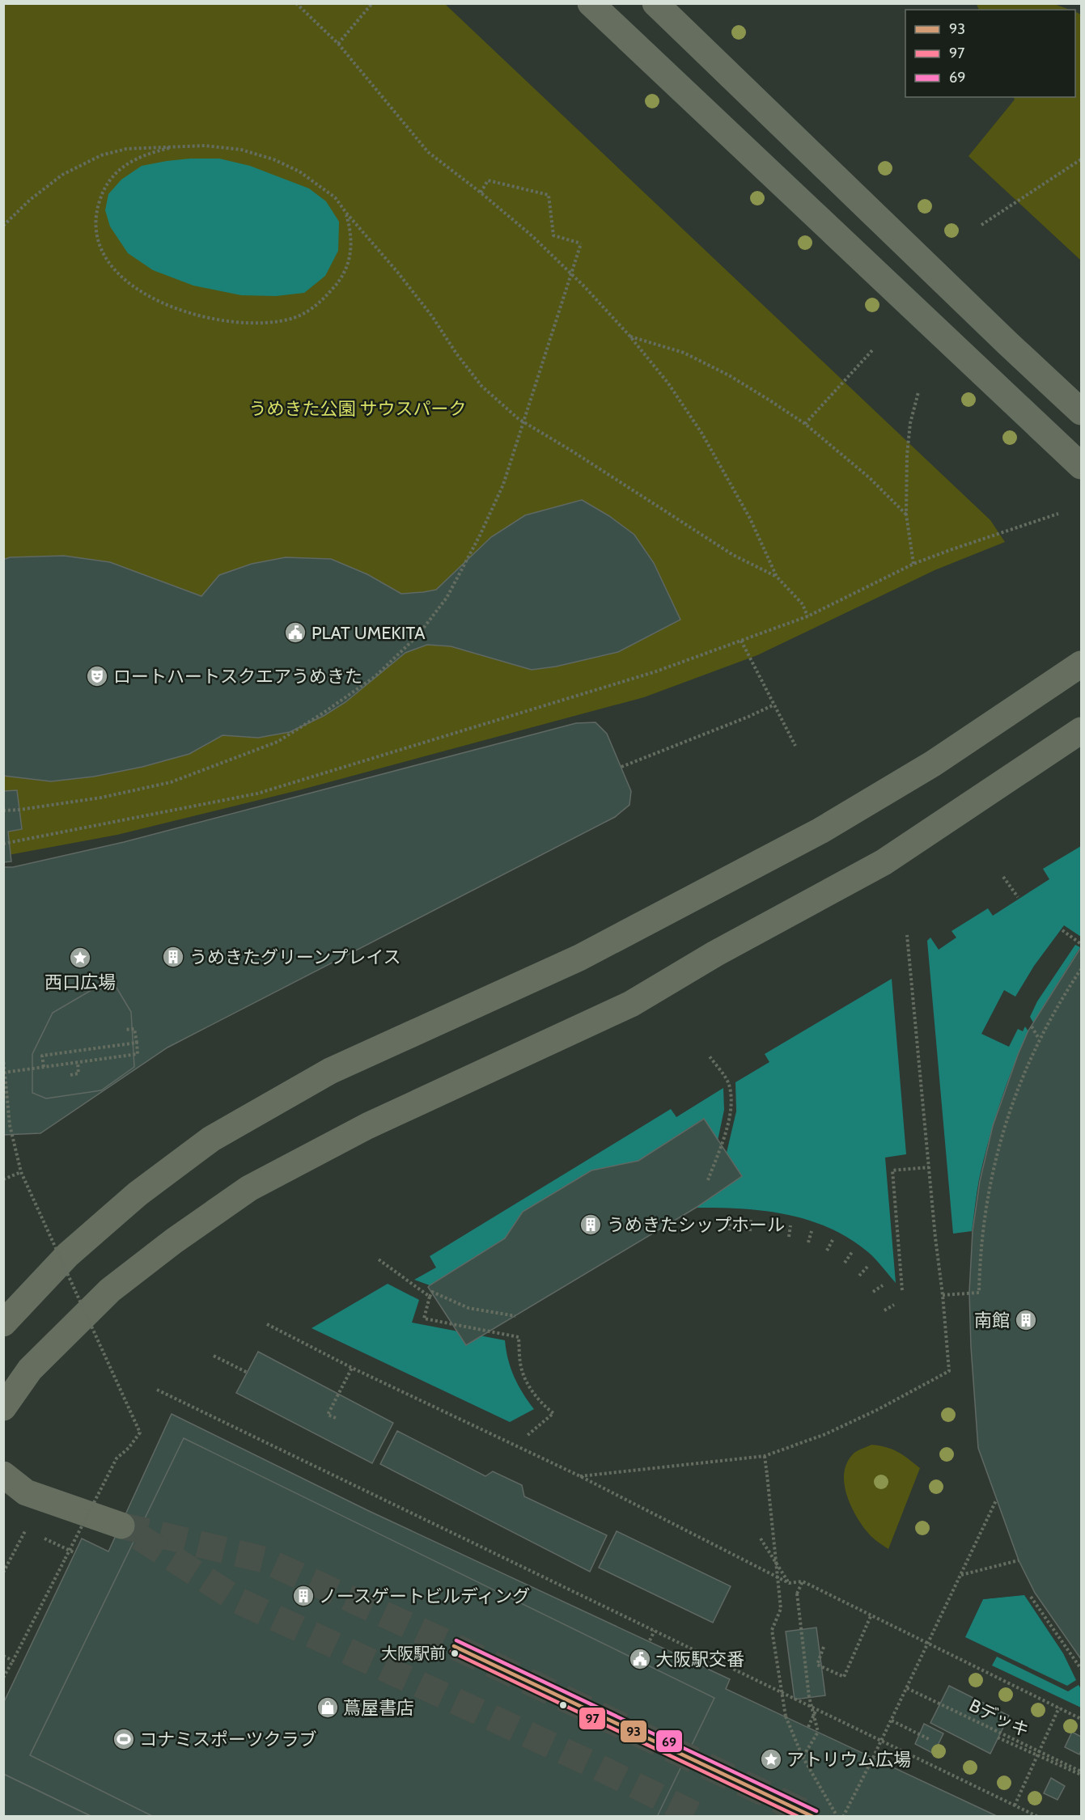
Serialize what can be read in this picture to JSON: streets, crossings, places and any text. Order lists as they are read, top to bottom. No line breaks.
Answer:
{"streets":{"path":["Bデッキ"]},"parks":["うめきた公園 サウスパーク"],"places":{"public building":["PLAT UMEKITA","大阪駅交番"],"theatre":["ロートハートスクエアうめきた"],"building":["うめきたグリーンプレイス","うめきたシップホール","南館","ノースゲートビルディング"],"place":["西口広場","アトリウム広場"],"other":["大阪駅前"],"shop":["蔦屋書店"],"sports":["コナミスポーツクラブ"]},"lines":["transit line 69","transit line 93","transit line 97"],"legend":["93","97","69"]}
